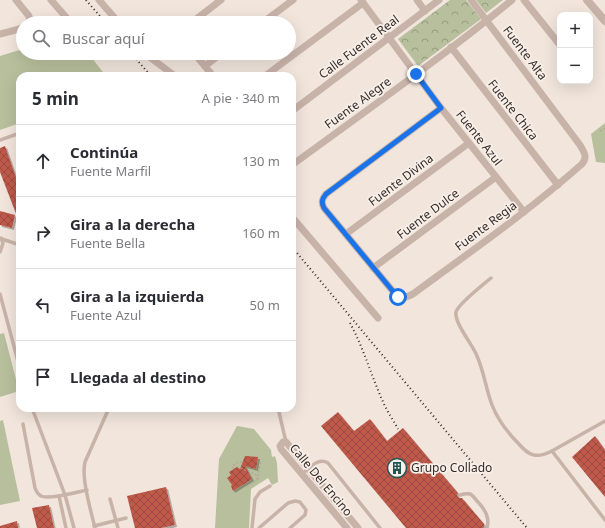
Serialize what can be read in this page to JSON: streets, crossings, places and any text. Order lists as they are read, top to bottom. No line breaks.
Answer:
{"streets":{"street":["Calle Fuente Real","Fuente Alta","Fuente Alegre","Fuente Chica","Fuente Azul","Fuente Divina","Fuente Dulce","Fuente Regia","Calle Del Encino"]},"crossings":[["Calle Fuente Real","Fuente Azul"],["Fuente Alta","Fuente Alegre"],["Fuente Alta","Fuente Regia"],["Fuente Alegre","Fuente Chica"],["Fuente Alegre","Fuente Azul"],["Fuente Chica","Fuente Regia"],["Fuente Azul","Fuente Divina"],["Fuente Azul","Fuente Dulce"],["Fuente Azul","Fuente Regia"],["Fuente Dulce","Fuente Regia"]],"places":{"building":["Grupo Collado"]},"page":{"map_buttons":["+","−"],"search":"Buscar aquí","heading":["5 min","A pie · 340 m"],"list":[["Continúa","Fuente Marfil","130 m"],["Gira a la derecha","Fuente Bella","160 m"],["Gira a la izquierda","Fuente Azul","50 m"],"Llegada al destino"]}}
